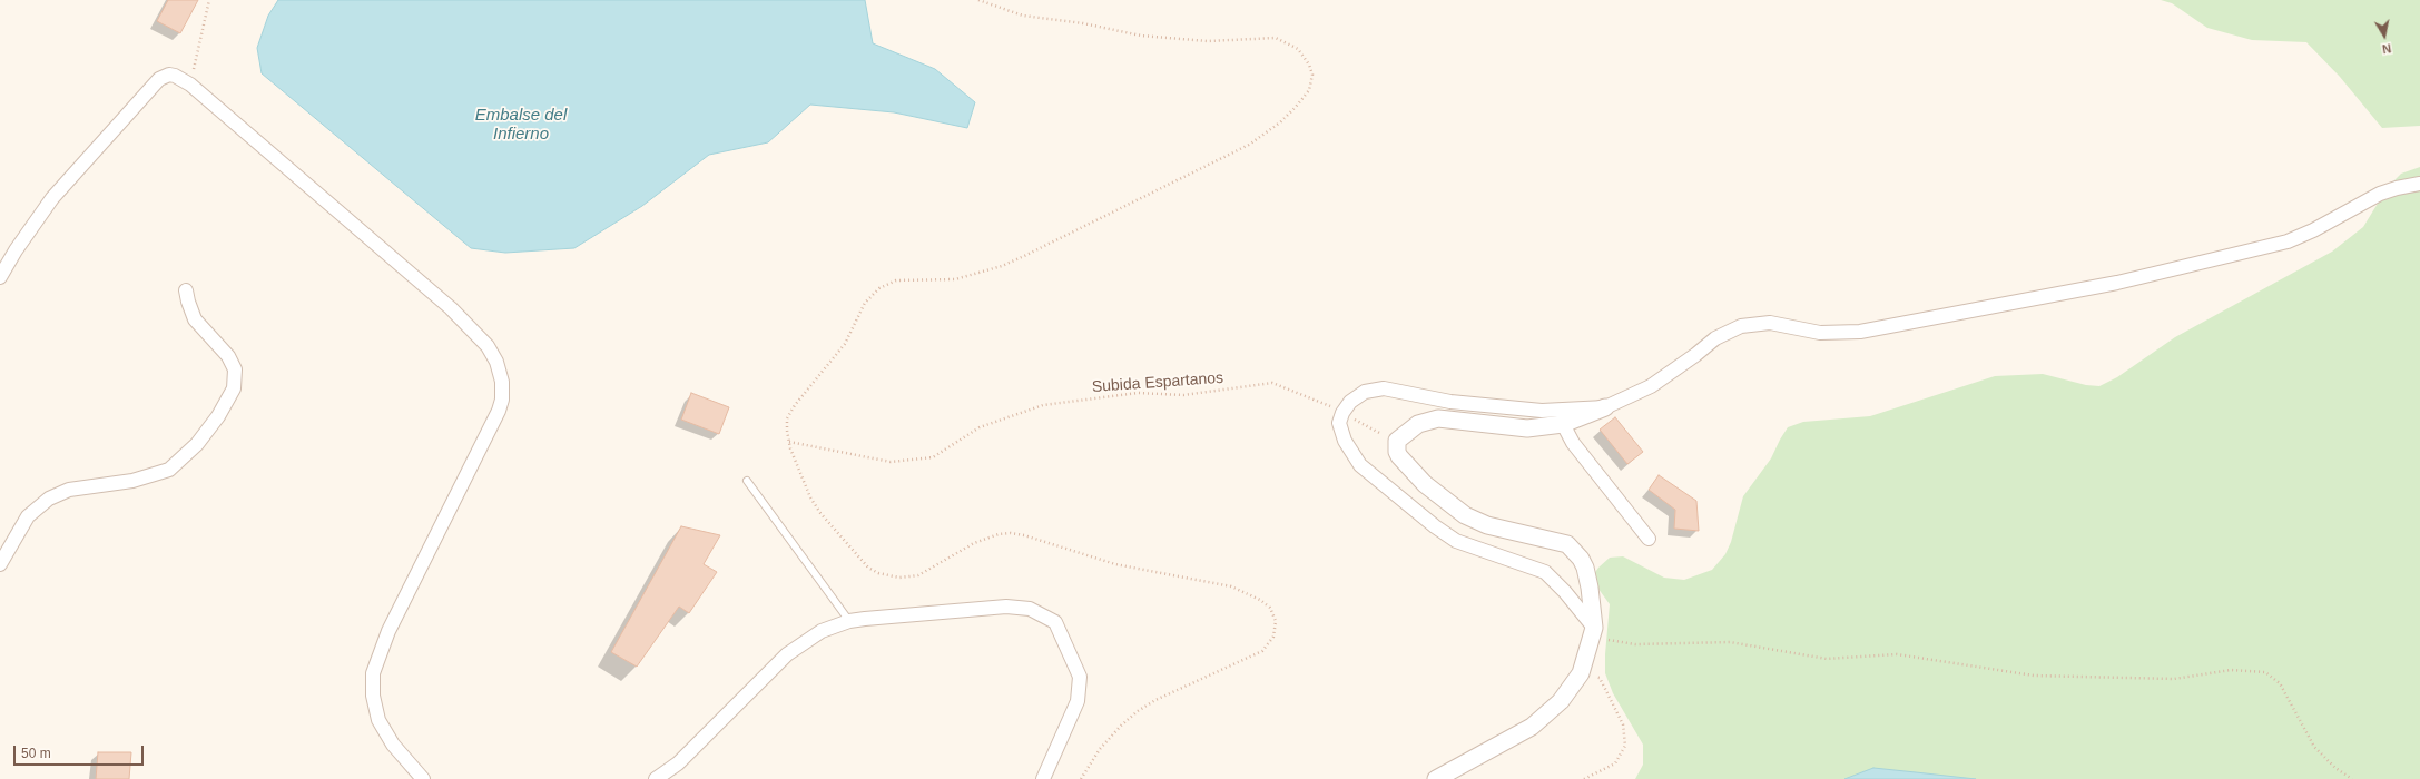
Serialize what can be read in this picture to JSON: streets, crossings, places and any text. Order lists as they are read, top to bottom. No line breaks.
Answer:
{"streets":{"path":["Subida Espartanos"]},"water":["Embalse del Infierno"],"scale_bar":"50 m","north":"bottom"}
